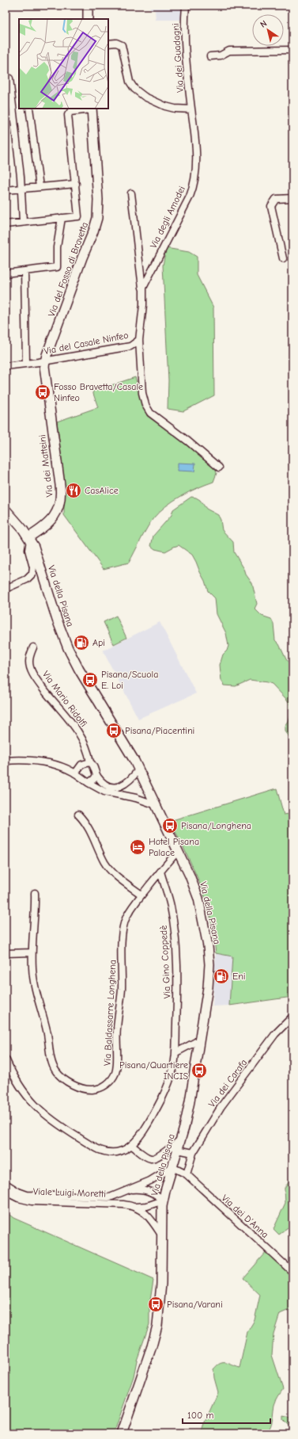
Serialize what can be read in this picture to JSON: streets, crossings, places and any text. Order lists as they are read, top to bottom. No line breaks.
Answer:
{"streets":{"main road":["Via del Fosso di Bravetta","Via dei Matteini","Via della Pisana"],"street":["Via dei Guadagni","Via degli Amodei","Via del Casale Ninfeo","Via Mario Ridolfi","Via Gino Coppedè","Via Baldassarre Longhena","Via dei Carafa","Viale Luigi Moretti","Via dei D’Anna"]},"crossings":[["Via dei Guadagni","Via degli Amodei"],["Via degli Amodei","Via del Casale Ninfeo"],["Via del Fosso di Bravetta","Via del Casale Ninfeo"],["Via del Fosso di Bravetta","Via dei Matteini"],["Via del Casale Ninfeo","Via dei Matteini"],["Via dei Matteini","Via della Pisana"],["Via della Pisana","Via Baldassarre Longhena"],["Via della Pisana","Viale Luigi Moretti"],["Via della Pisana","Via dei D’Anna"],["Via Gino Coppedè","Via Baldassarre Longhena"],["Via dei Carafa","Via dei D’Anna"],["Viale Luigi Moretti","Via dei D’Anna"]],"places":{"bus stop":["Fosso Bravetta/Casale Ninfeo","Pisana/Scuola E. Loi","Pisana/Piacentini","Pisana/Longhena","Pisana/Quartiere INCIS","Pisana/Varani"],"restaurant":["CasAlice"],"fuel station":["Api","Eni"],"hotel":["Hotel Pisana Palace"]},"scale_bar":"100 m","north":"top left"}
